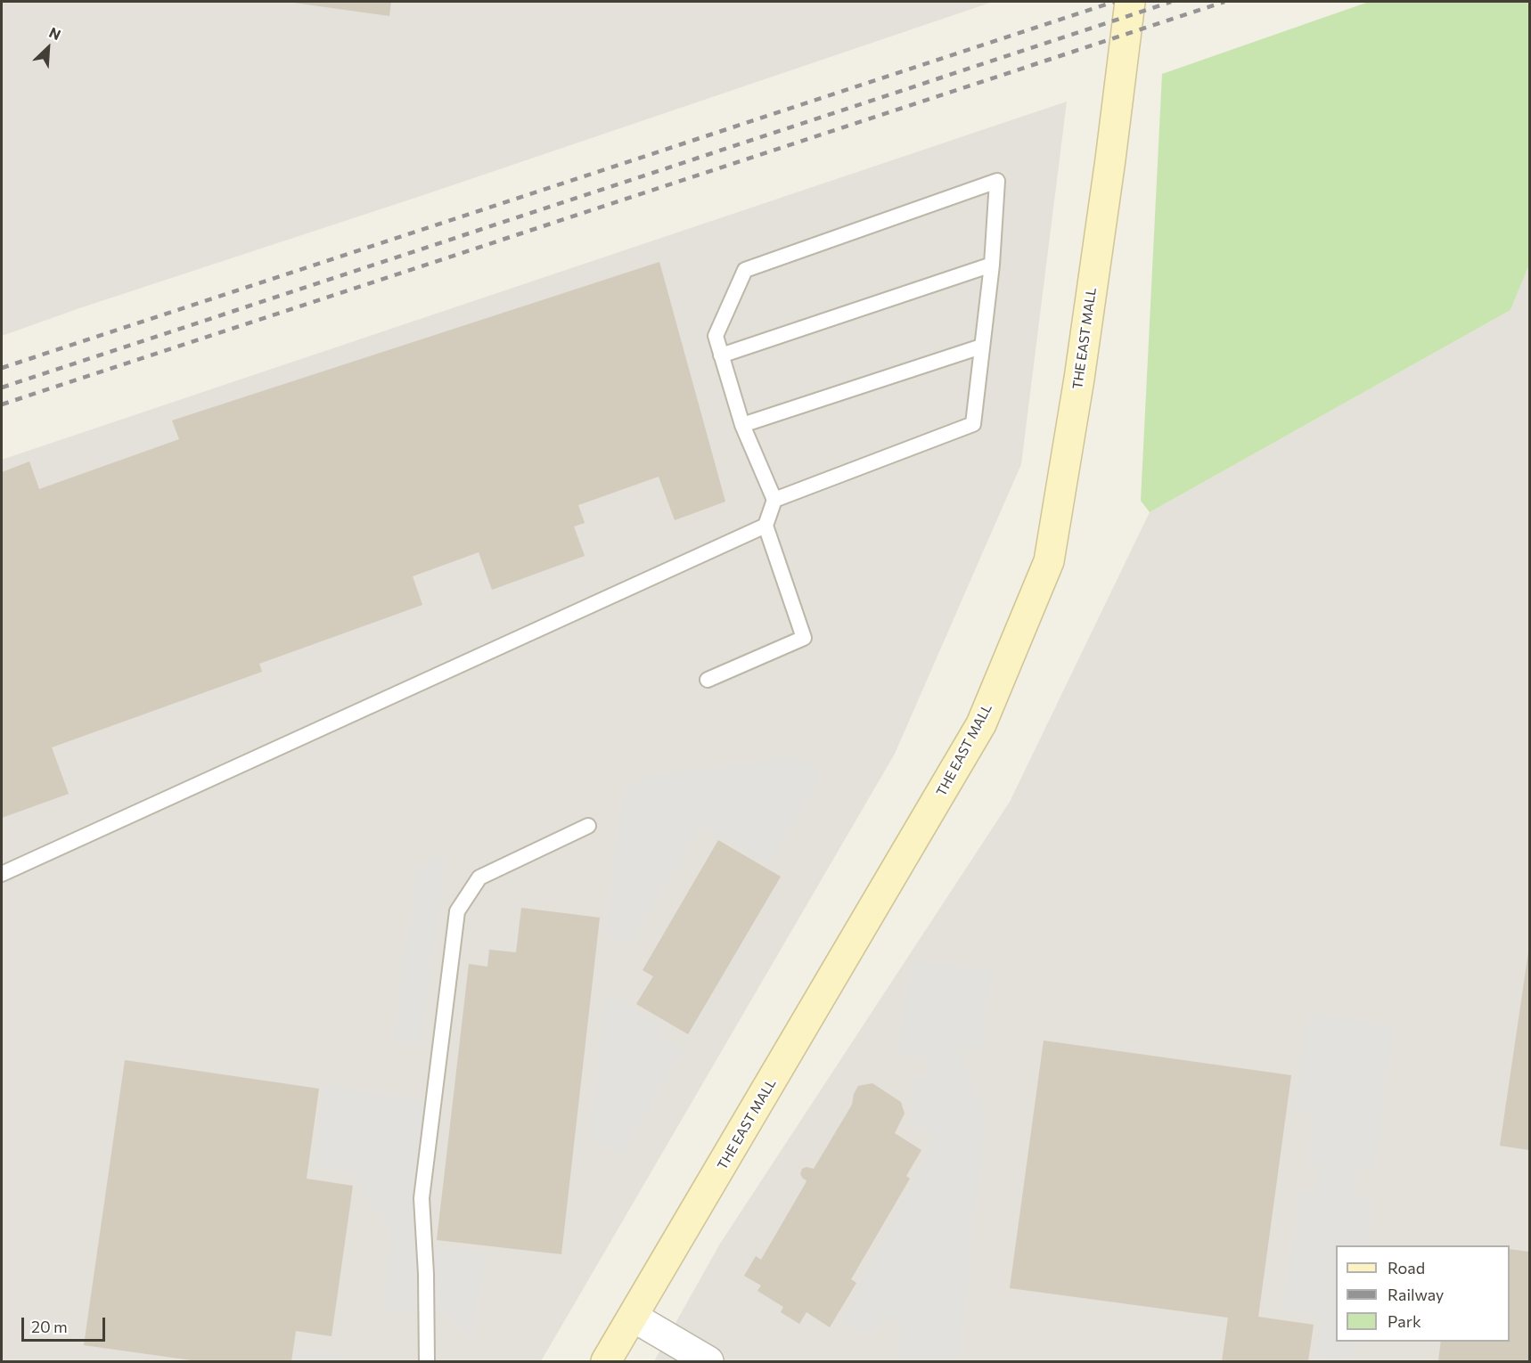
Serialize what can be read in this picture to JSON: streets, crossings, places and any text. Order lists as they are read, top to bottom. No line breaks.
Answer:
{"streets":{"main road":["THE EAST MALL"]},"legend":["Road","Railway","Park"],"scale_bar":"20 m","north":"top right"}
